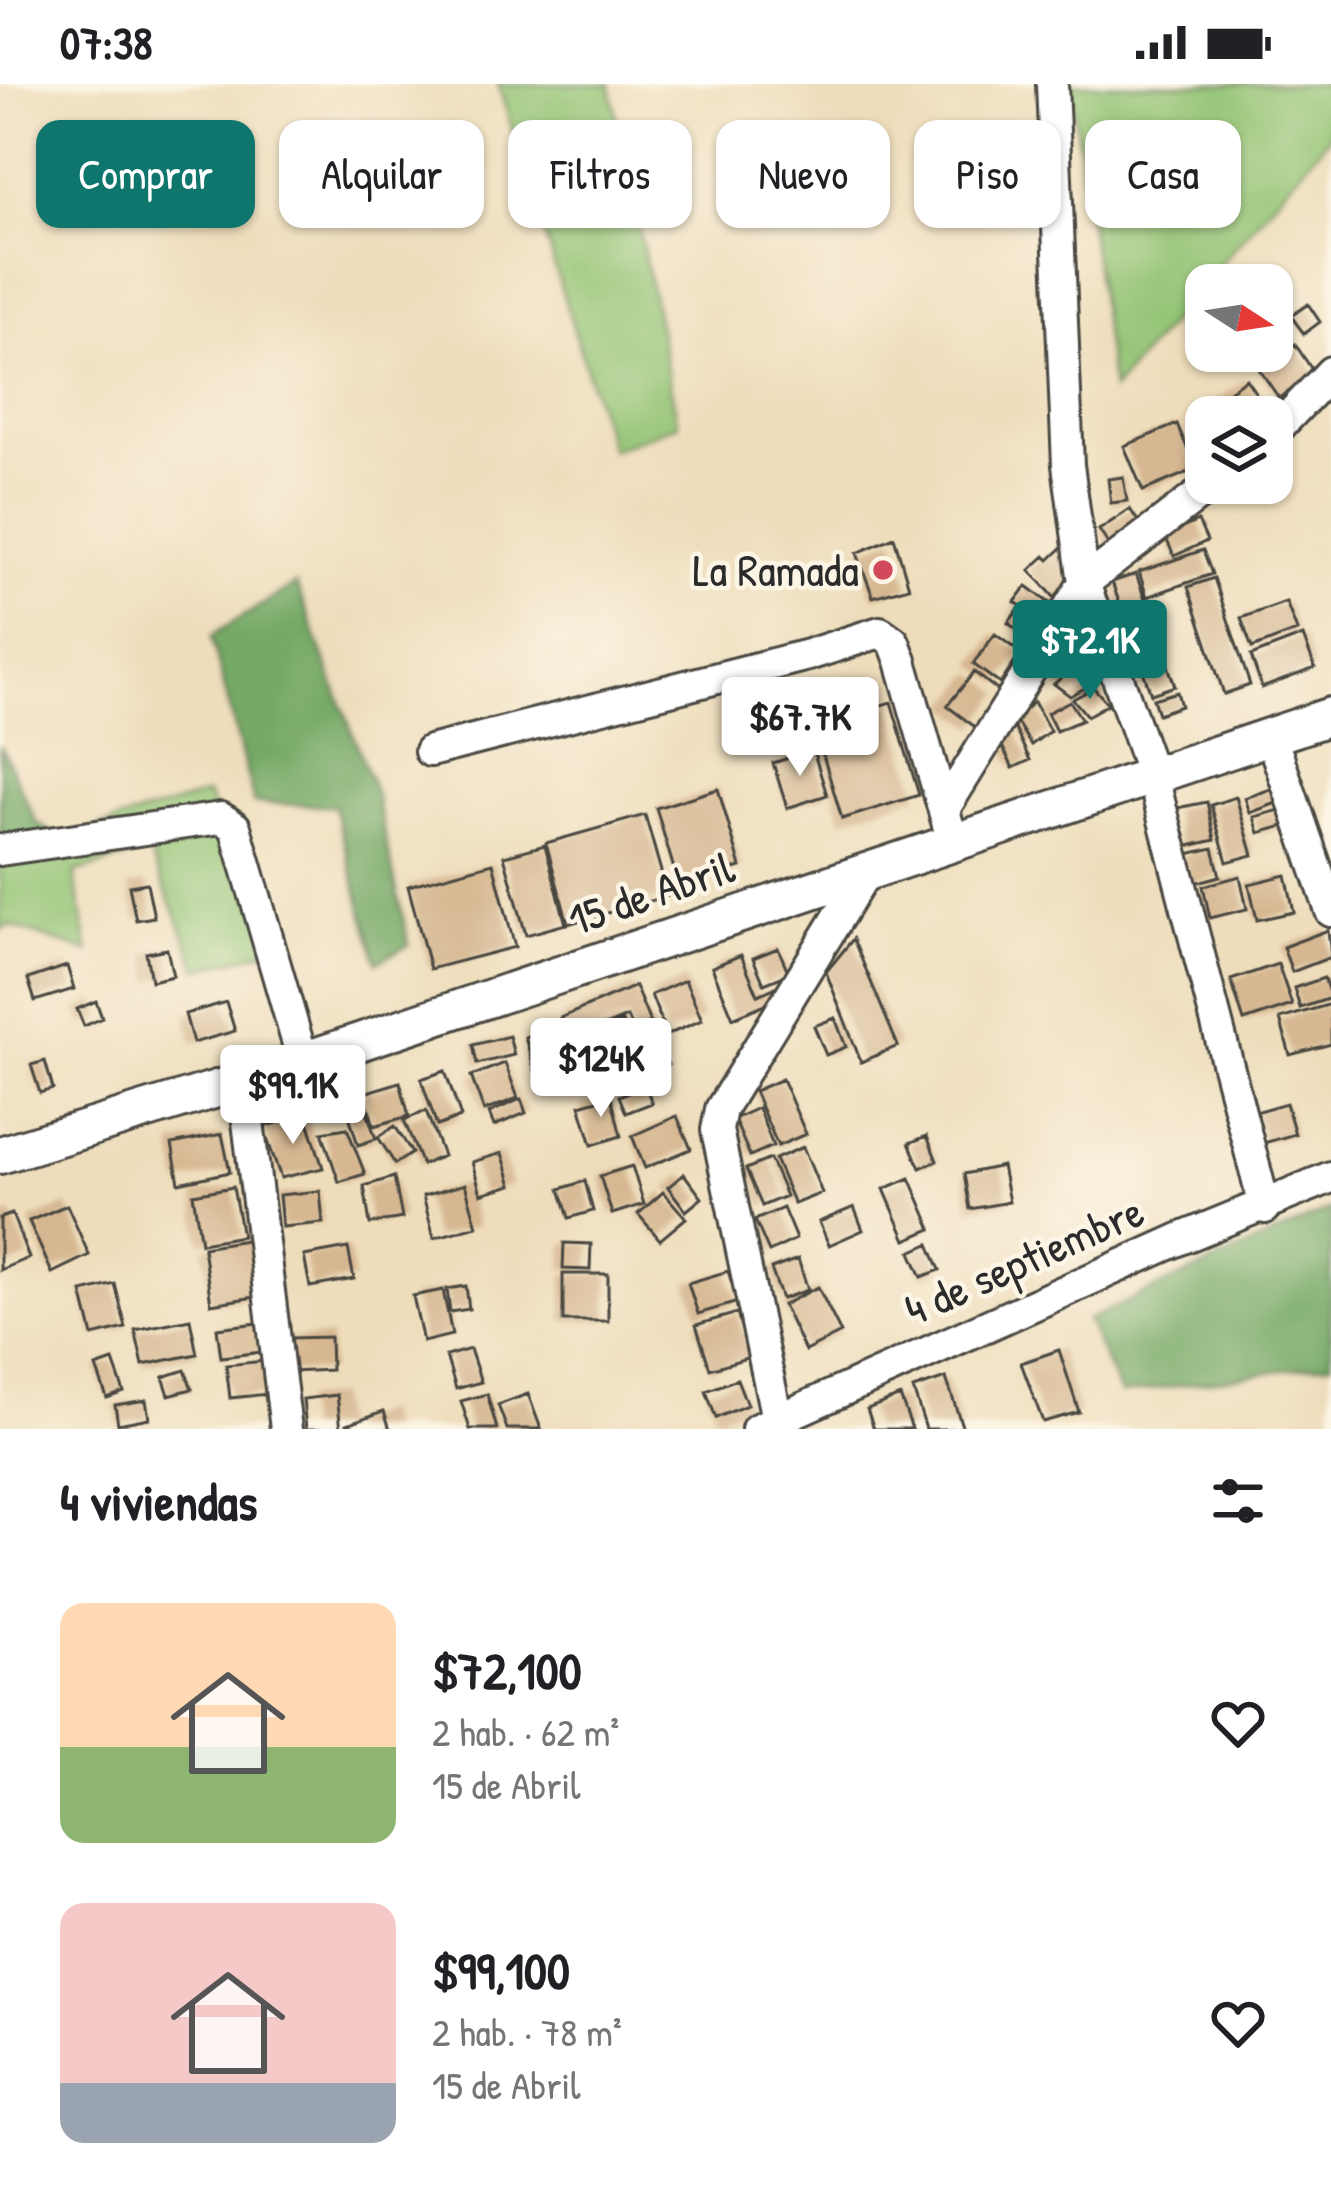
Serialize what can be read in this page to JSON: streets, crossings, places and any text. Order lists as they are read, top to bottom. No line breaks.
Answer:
{"streets":{"main road":["15 de Abril"],"street":["4 de septiembre"]},"places":["La Ramada"],"north":"right","page":{"status":"07:38","chip":["Comprar","Alquilar","Filtros","Nuevo","Piso","Casa"],"price":["$72.1K","$67.7K","$124K","$99.1K"],"heading":"4 viviendas","list":[{"name":"$72,100","note":"2 hab. · 62 m² · 15 de Abril"},{"name":"$99,100","note":"2 hab. · 78 m² · 15 de Abril"}]}}
